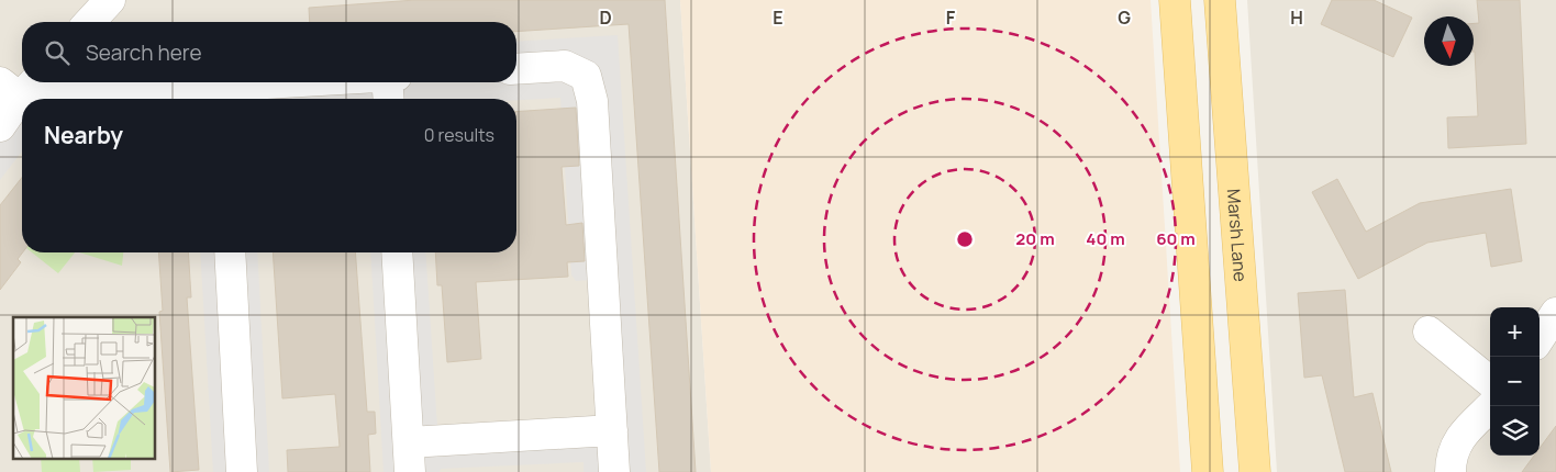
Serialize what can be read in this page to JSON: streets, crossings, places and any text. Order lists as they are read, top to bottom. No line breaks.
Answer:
{"streets":{"main road":["Marsh Lane"]},"north":"bottom","page":{"search":"Search here","heading":["Nearby","0 results"],"map_buttons":["+","−"]},"grid":{"columns":["D","E","F","G","H"]},"rings":["20 m","40 m","60 m"]}
